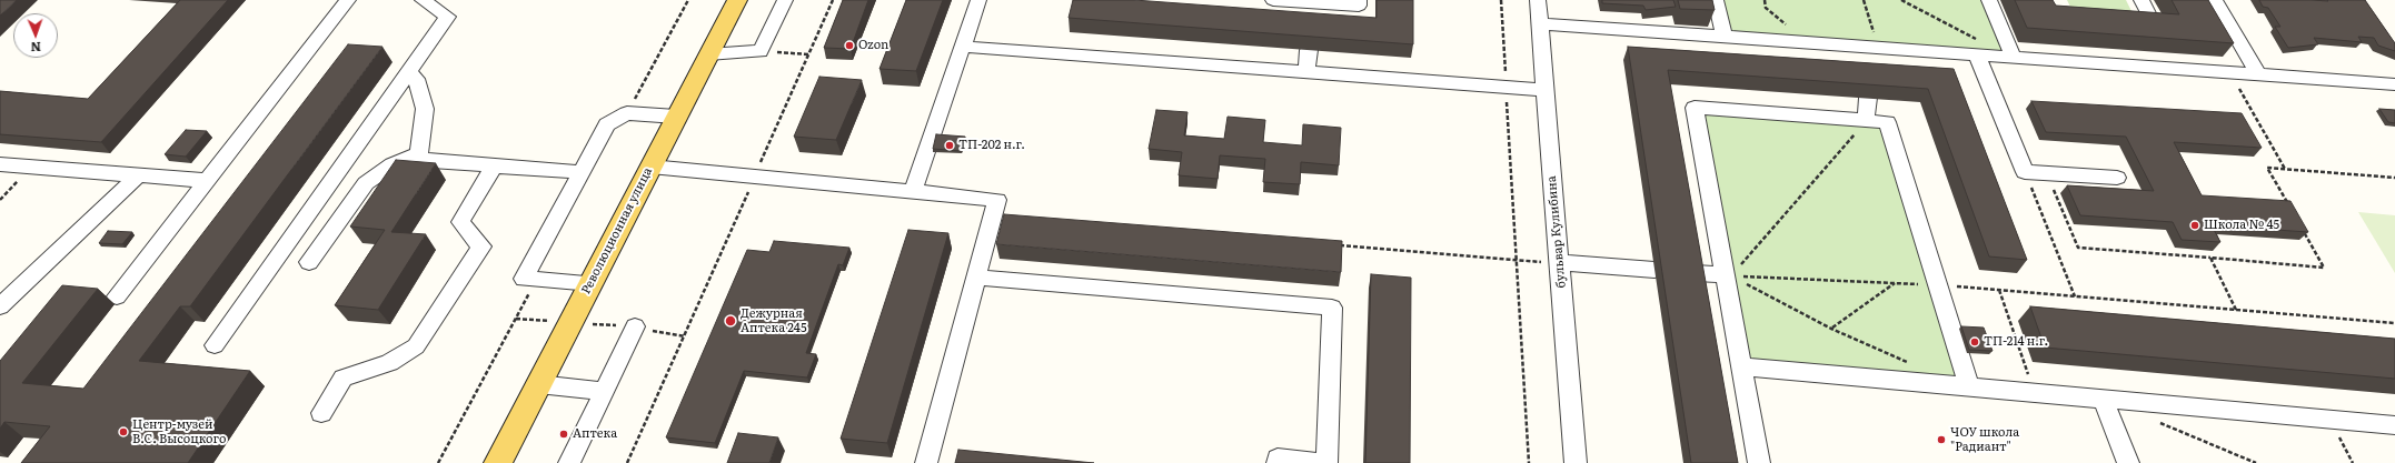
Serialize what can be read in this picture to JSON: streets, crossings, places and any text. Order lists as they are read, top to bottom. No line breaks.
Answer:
{"streets":{"main road":["Революционная улица"],"street":["бульвар Кулибина"]},"places":["Ozon","ТП-202 н.г.","Школа № 45","Дежурная Аптека 245","ТП-214 н.г.","Центр-музей В.С. Высоцкого","Аптека","ЧОУ школа \"Радиант\""],"north":"bottom"}
